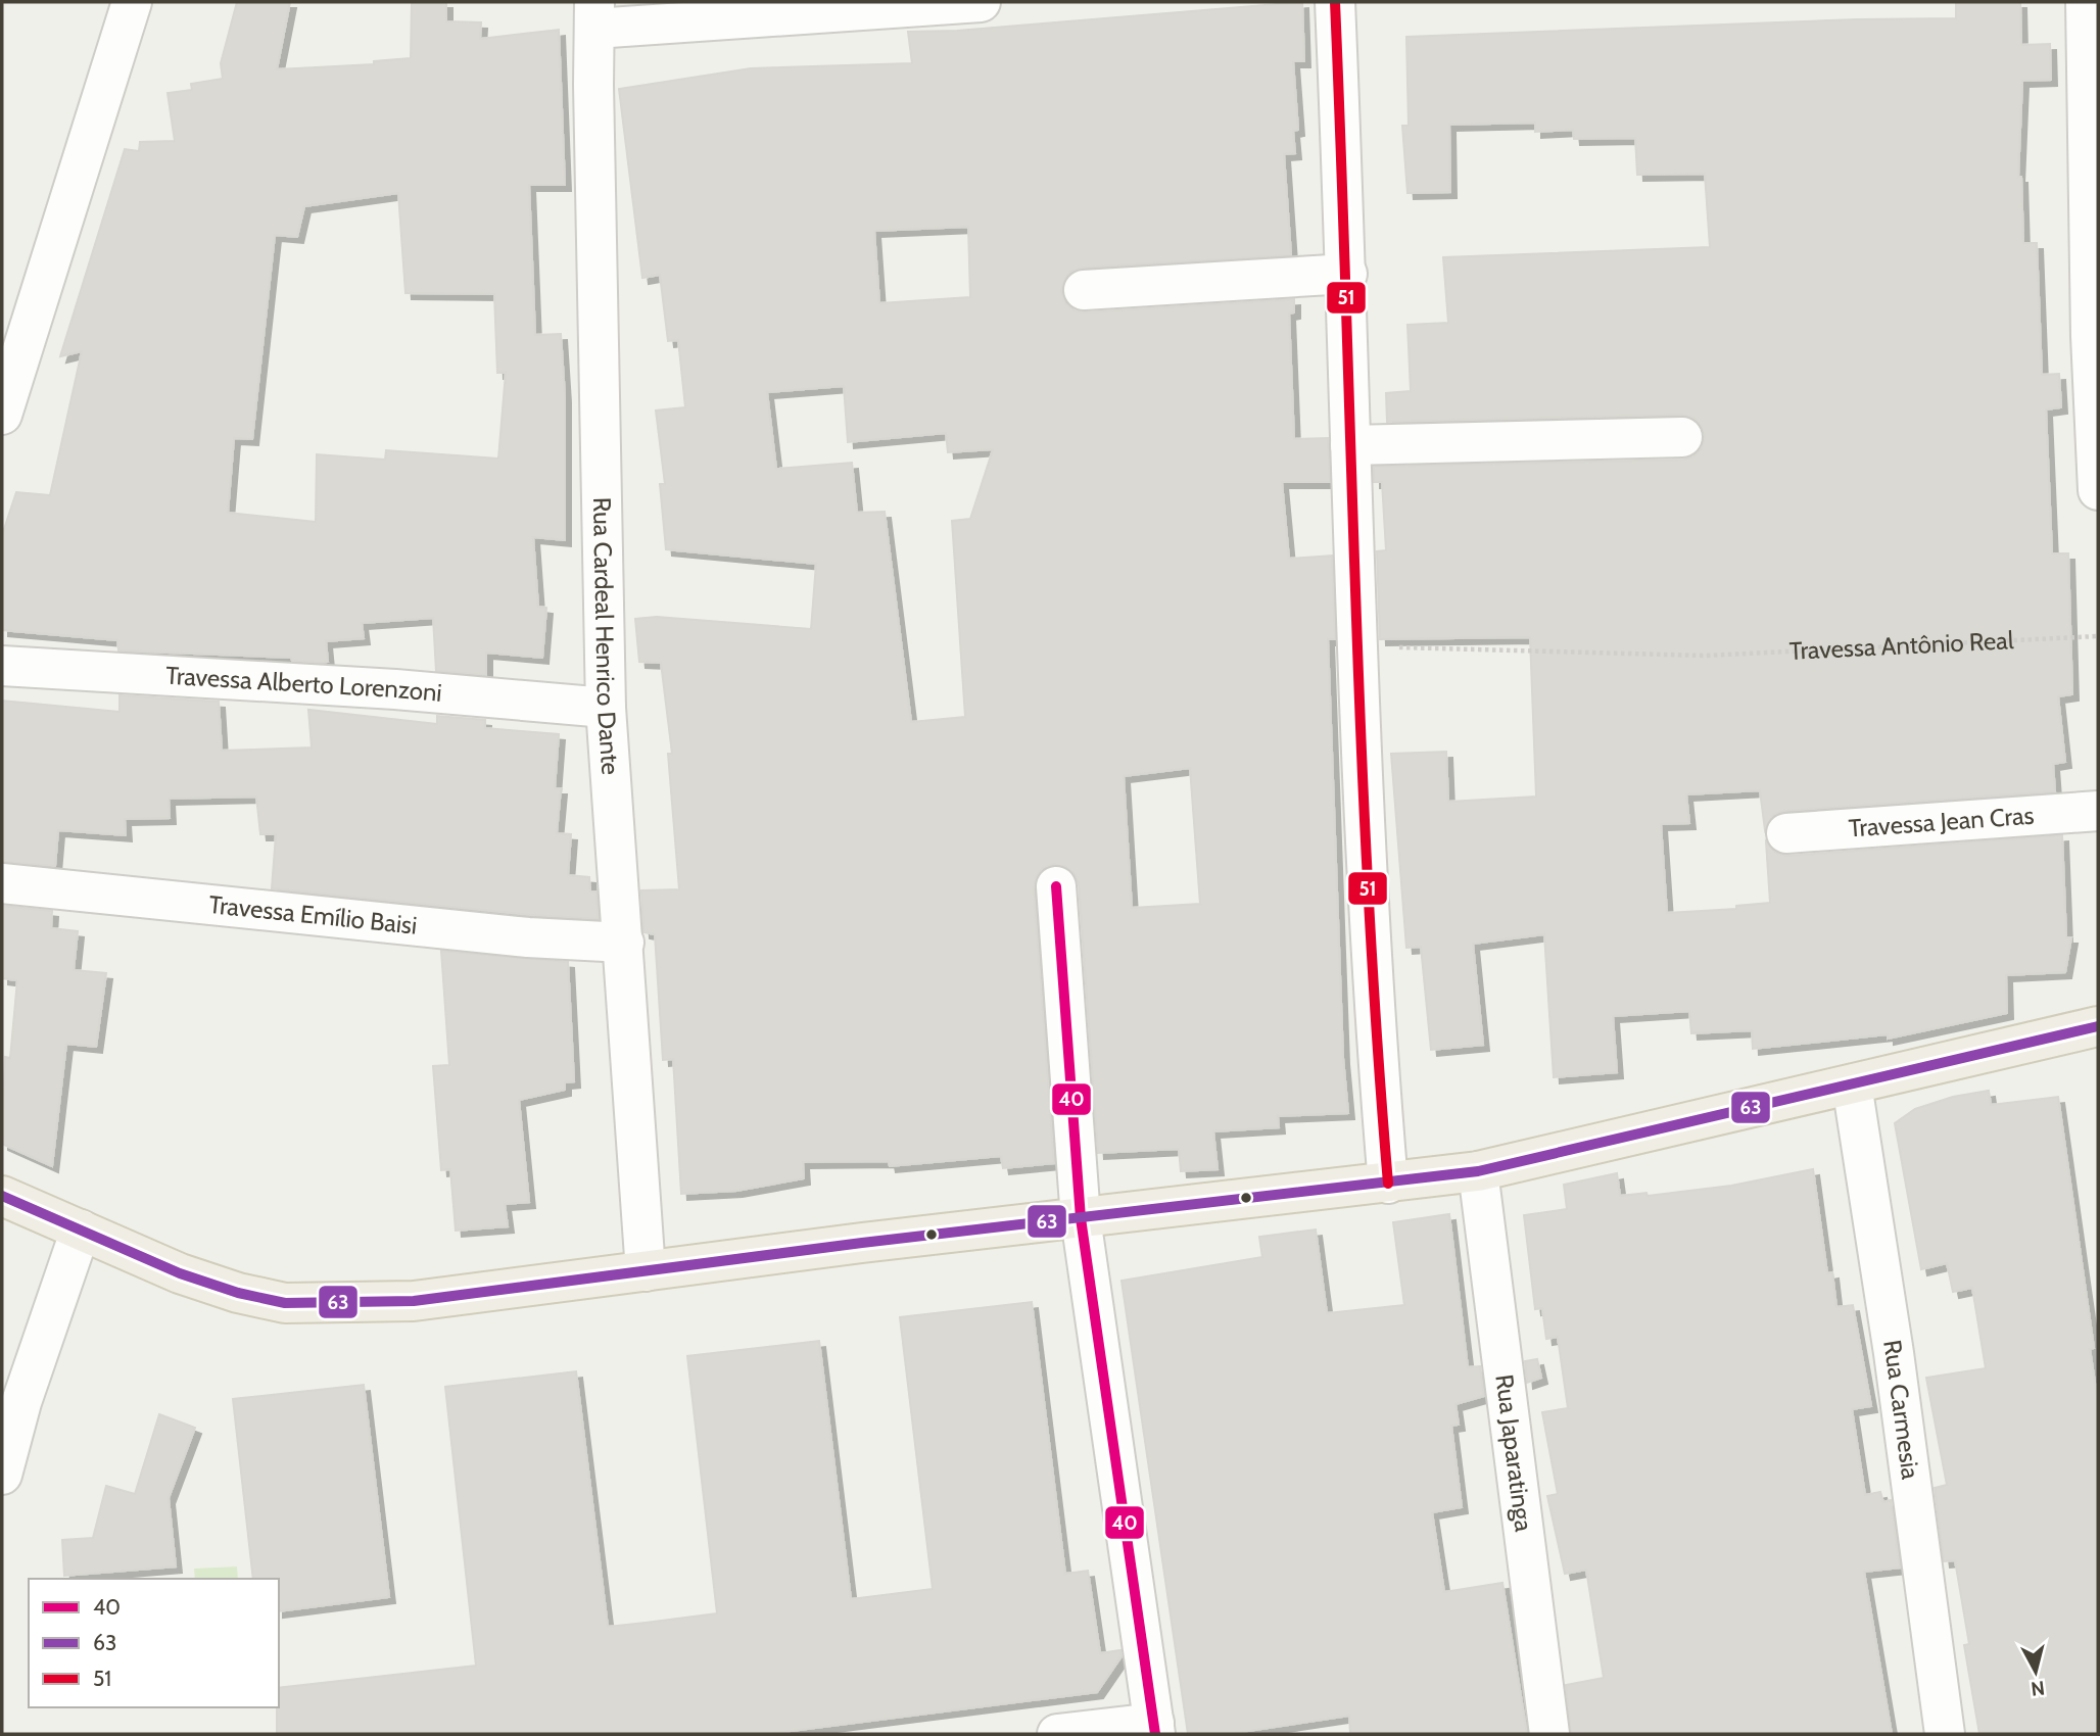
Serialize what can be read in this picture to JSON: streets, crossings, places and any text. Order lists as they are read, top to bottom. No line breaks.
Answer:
{"streets":{"street":["Rua Cardeal Henrico Dante","Travessa Alberto Lorenzoni","Travessa Jean Cras","Travessa Emílio Baisi","Rua Carmesia","Rua Japaratinga"],"path":["Travessa Antônio Real"]},"crossings":[["Rua Cardeal Henrico Dante","Travessa Alberto Lorenzoni"],["Rua Cardeal Henrico Dante","Travessa Emílio Baisi"]],"lines":["transit line 51","transit line 40","transit line 63"],"legend":["40","63","51"],"north":"bottom"}
